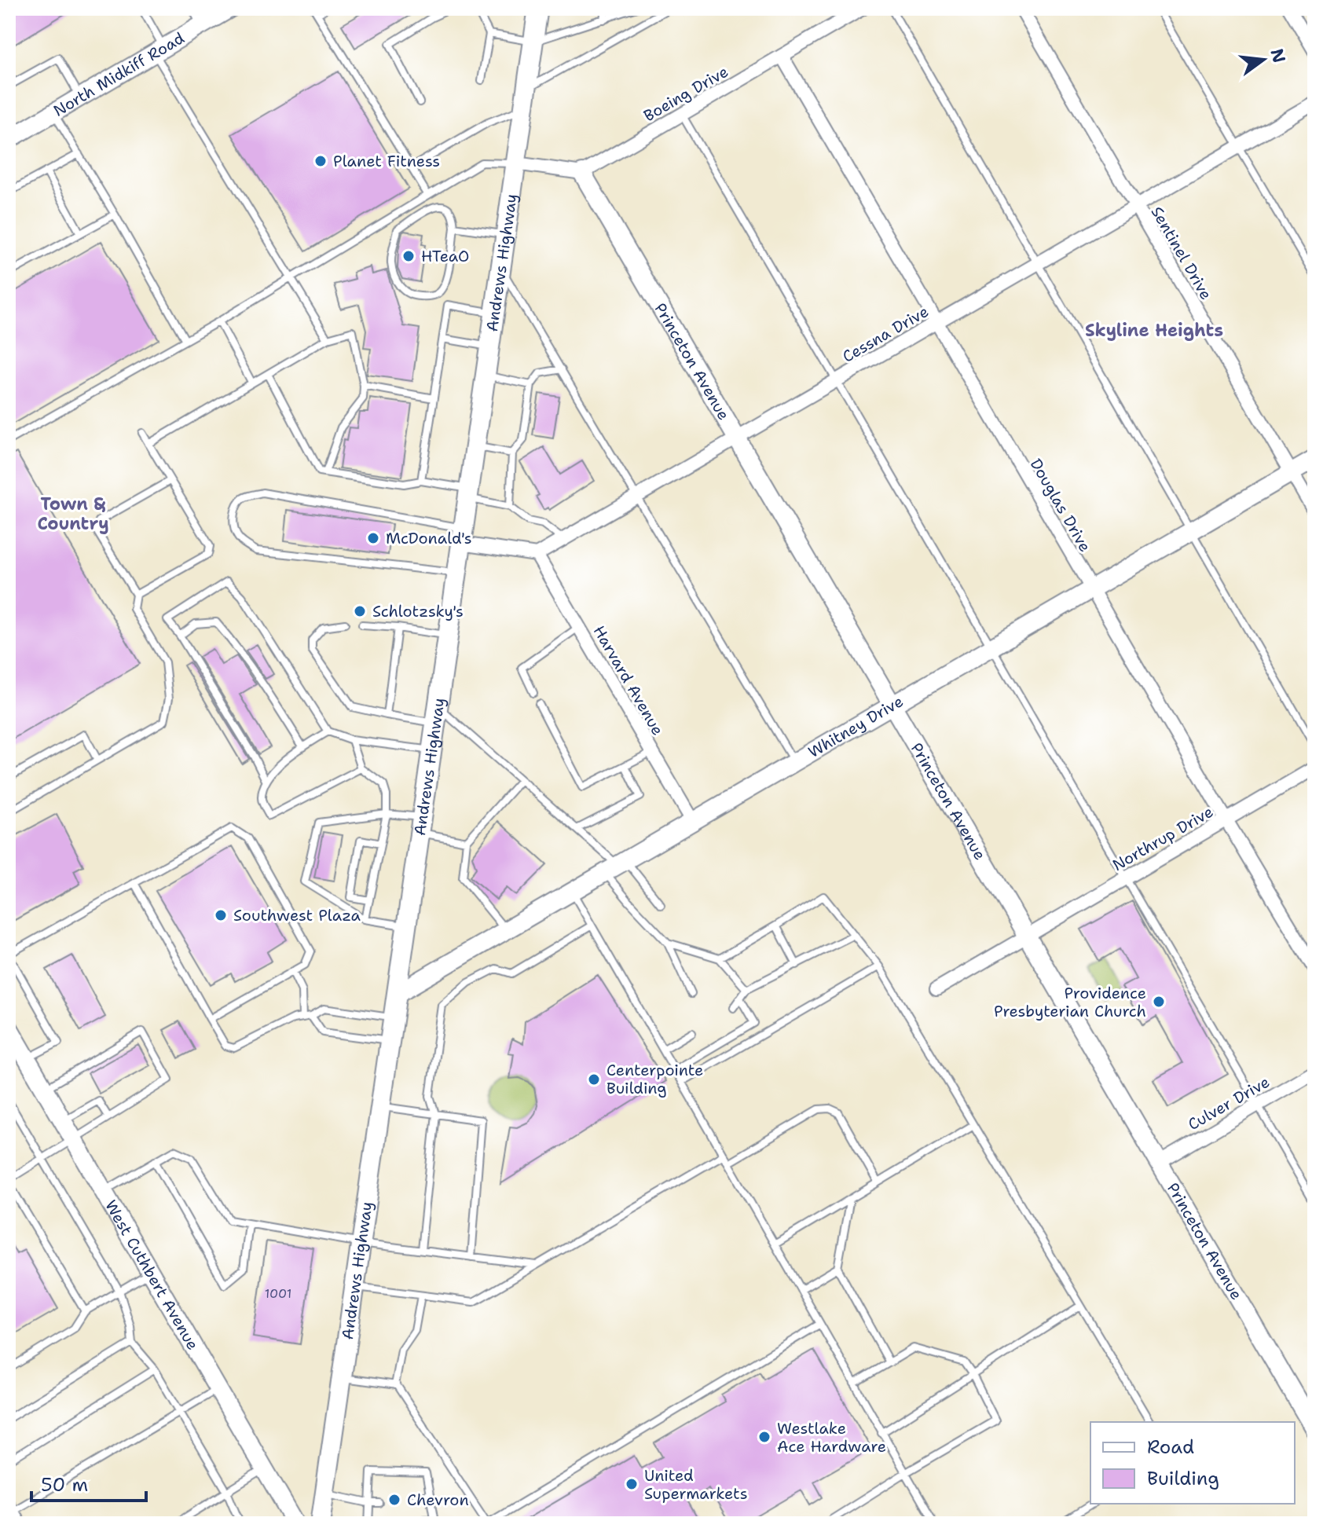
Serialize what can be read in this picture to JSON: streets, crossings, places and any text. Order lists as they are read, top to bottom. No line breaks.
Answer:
{"streets":{"main road":["Andrews Highway"],"street":["North Midkiff Road","Boeing Drive","Sentinel Drive","Cessna Drive","Princeton Avenue","Douglas Drive","Harvard Avenue","Whitney Drive","Northrup Drive","Culver Drive","West Cuthbert Avenue"]},"crossings":[["Boeing Drive","Princeton Avenue"],["Boeing Drive","Douglas Drive"],["Sentinel Drive","Cessna Drive"],["Sentinel Drive","Whitney Drive"],["Andrews Highway","Whitney Drive"],["Cessna Drive","Princeton Avenue"],["Cessna Drive","Douglas Drive"],["Cessna Drive","Harvard Avenue"],["Princeton Avenue","Whitney Drive"],["Princeton Avenue","Northrup Drive"],["Princeton Avenue","Culver Drive"],["Douglas Drive","Whitney Drive"],["Douglas Drive","Northrup Drive"],["Harvard Avenue","Whitney Drive"]],"districts":["Skyline Heights","Town & Country"],"places":["Planet Fitness","HTeaO","McDonald's","Schlotzsky's","Southwest Plaza","Providence Presbyterian Church","Centerpointe Building","Westlake Ace Hardware","United Supermarkets","Chevron"],"house_numbers":["1001"],"legend":["Road","Building"],"scale_bar":"50 m","north":"right"}
